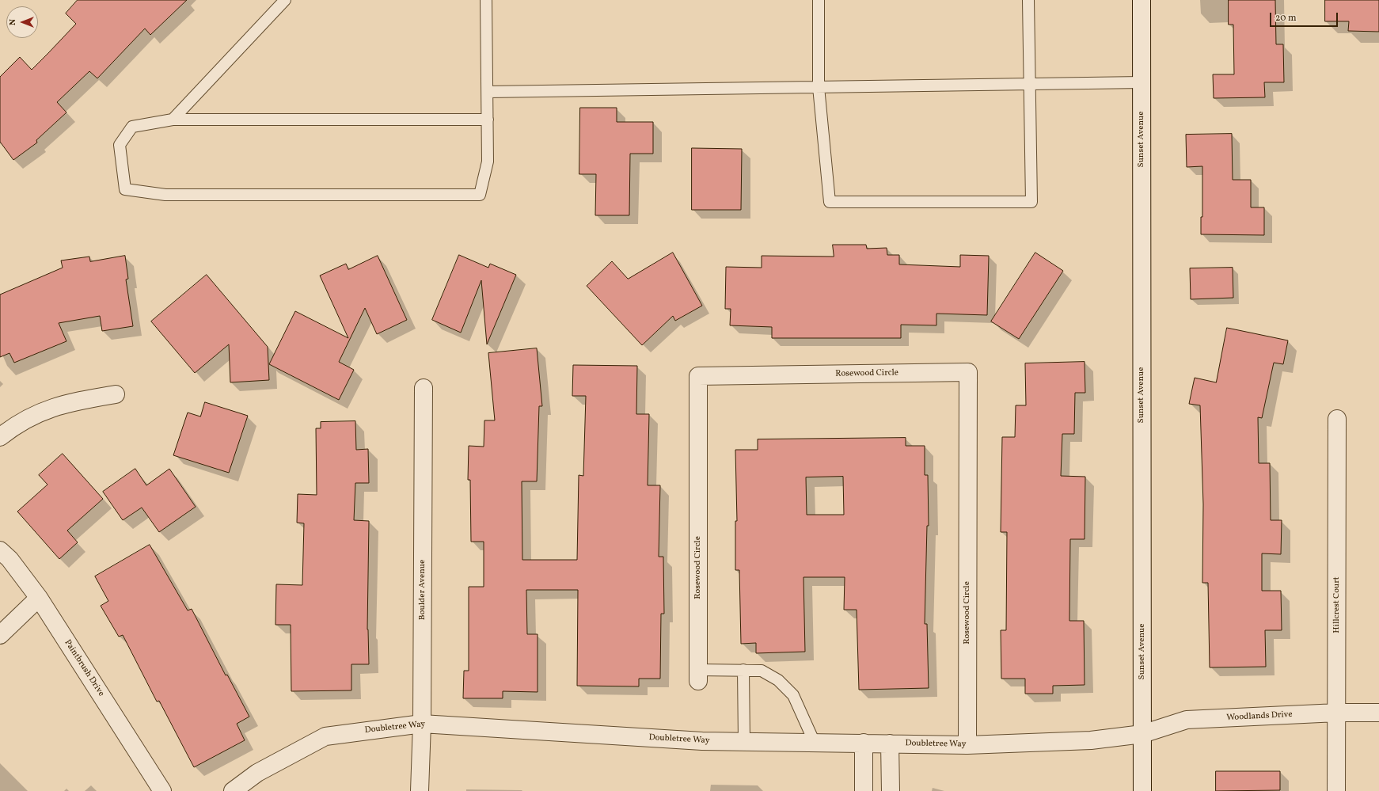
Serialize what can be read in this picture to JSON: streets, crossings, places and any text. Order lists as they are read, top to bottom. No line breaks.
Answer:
{"streets":{"street":["Sunset Avenue","Rosewood Circle","Boulder Avenue","Hillcrest Court","Paintbrush Drive","Woodlands Drive","Doubletree Way"]},"crossings":[["Sunset Avenue","Woodlands Drive"],["Sunset Avenue","Doubletree Way"],["Rosewood Circle","Doubletree Way"],["Boulder Avenue","Doubletree Way"],["Hillcrest Court","Woodlands Drive"],["Woodlands Drive","Doubletree Way"]],"scale_bar":"20 m","north":"left"}
